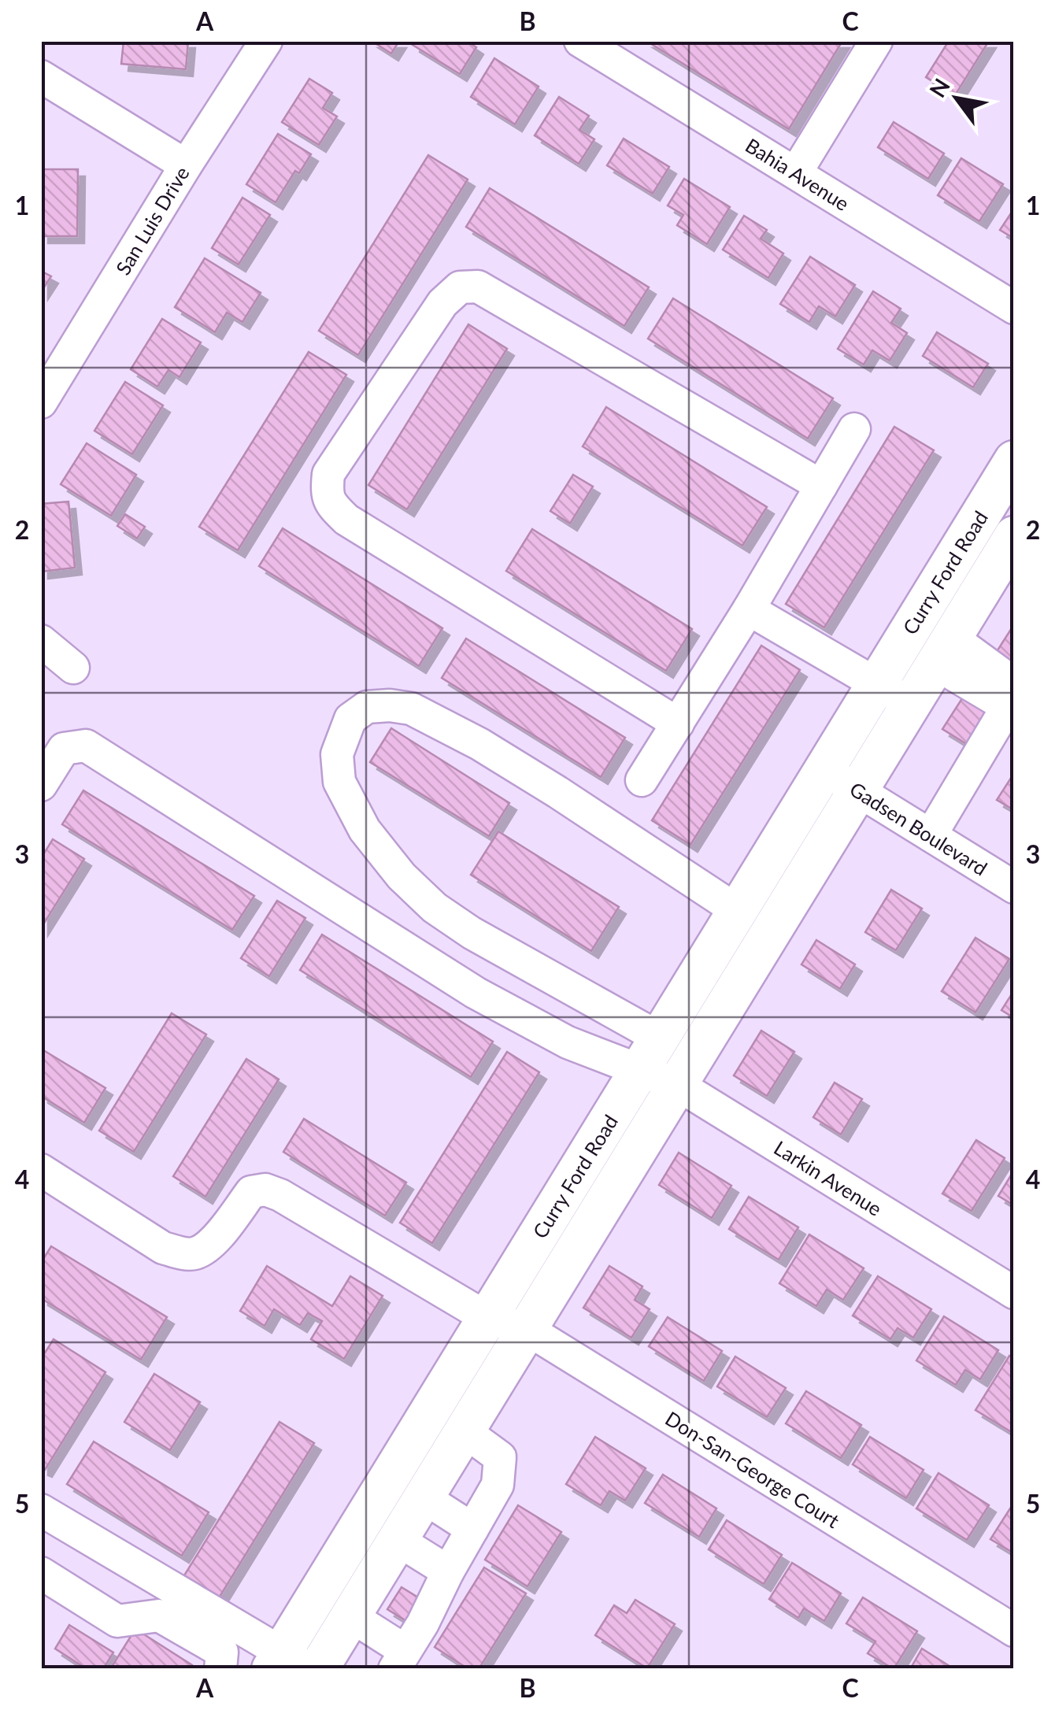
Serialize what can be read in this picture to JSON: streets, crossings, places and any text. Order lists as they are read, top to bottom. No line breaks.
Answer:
{"streets":{"main road":["Curry Ford Road"],"street":["Bahia Avenue","San Luis Drive","Gadsen Boulevard","Larkin Avenue","Don-San-George Court"]},"crossings":[["Curry Ford Road","Gadsen Boulevard"],["Curry Ford Road","Larkin Avenue"],["Curry Ford Road","Don-San-George Court"]],"north":"top left","grid":{"columns":["A","B","C"],"rows":["1","2","3","4","5"]}}
